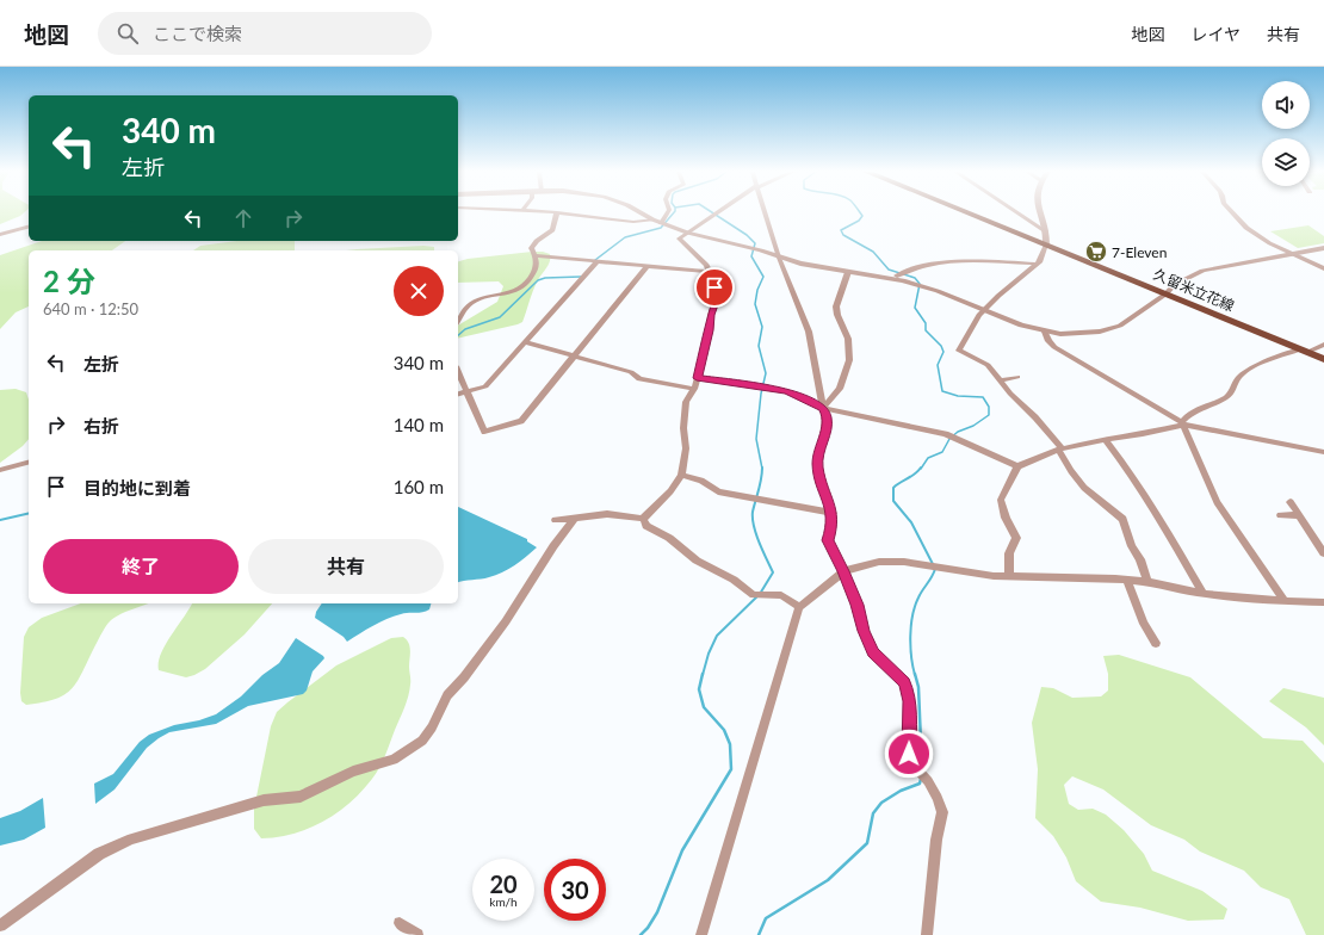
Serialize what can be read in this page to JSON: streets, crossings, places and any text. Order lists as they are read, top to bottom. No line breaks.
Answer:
{"streets":{"main road":["久留米立花線"]},"places":{"supermarket":["7-Eleven"]},"page":{"header":"地図","search":"ここで検索","nav":["地図","レイヤ","共有"],"turn":["340 m","左折"],"heading":["2 分","640 m · 12:50"],"list":[{"name":"左折","value":"340 m"},{"name":"右折","value":"140 m"},{"name":"目的地に到着","value":"160 m"}],"buttons":["終了","共有"],"speed":"20 km/h","limit":"30"}}
